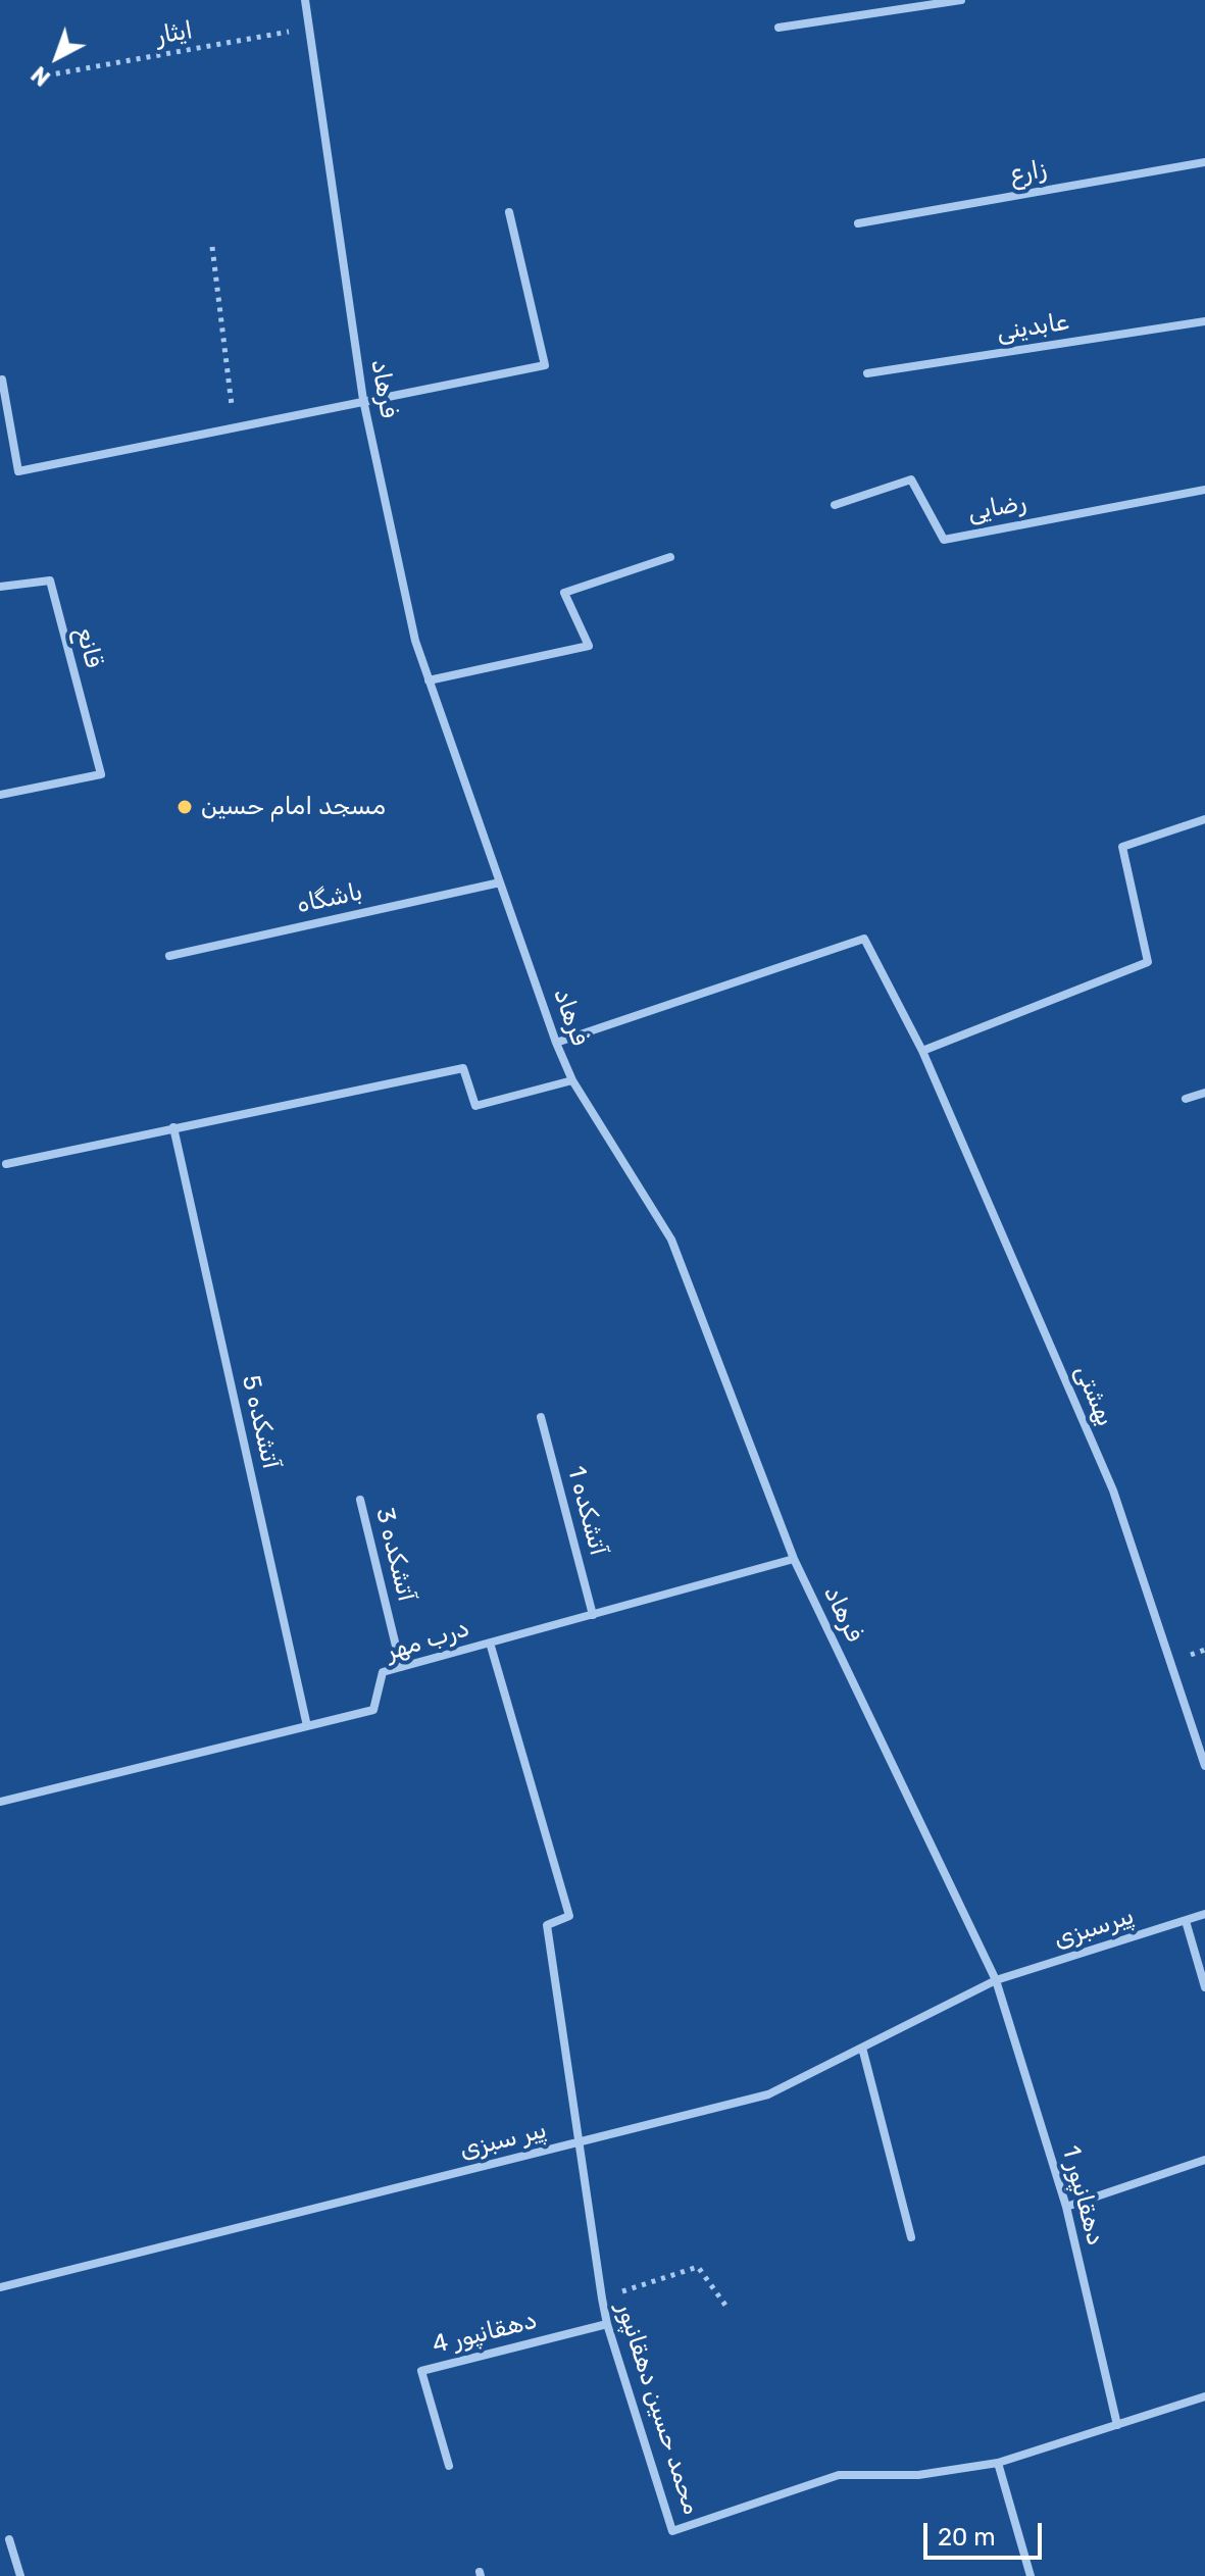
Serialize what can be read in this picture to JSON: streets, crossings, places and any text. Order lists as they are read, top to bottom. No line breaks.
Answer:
{"streets":{"street":["زارع","عابدینی","فرهاد","رضایی","قانع","باشگاه","بهشتی","آتشکده 5","آتشکده 1","آتشکده 3","درب مهر","پیرسبزی","پیر سبزی","دهقانپور 1","دهقانپور 4","محمد حسین دهقانپور"],"path":["ایثار"]},"crossings":[["ایثار","فرهاد"],["فرهاد","باشگاه"],["فرهاد","بهشتی"],["فرهاد","درب مهر"],["فرهاد","پیرسبزی"],["فرهاد","پیر سبزی"],["فرهاد","دهقانپور 1"],["آتشکده 5","درب مهر"],["آتشکده 1","درب مهر"],["آتشکده 3","درب مهر"],["درب مهر","محمد حسین دهقانپور"],["پیرسبزی","پیر سبزی"],["پیرسبزی","دهقانپور 1"],["پیر سبزی","دهقانپور 1"],["پیر سبزی","محمد حسین دهقانپور"],["دهقانپور 1","محمد حسین دهقانپور"],["دهقانپور 4","محمد حسین دهقانپور"]],"places":["مسجد امام حسین"],"scale_bar":"20 m","north":"bottom left"}
